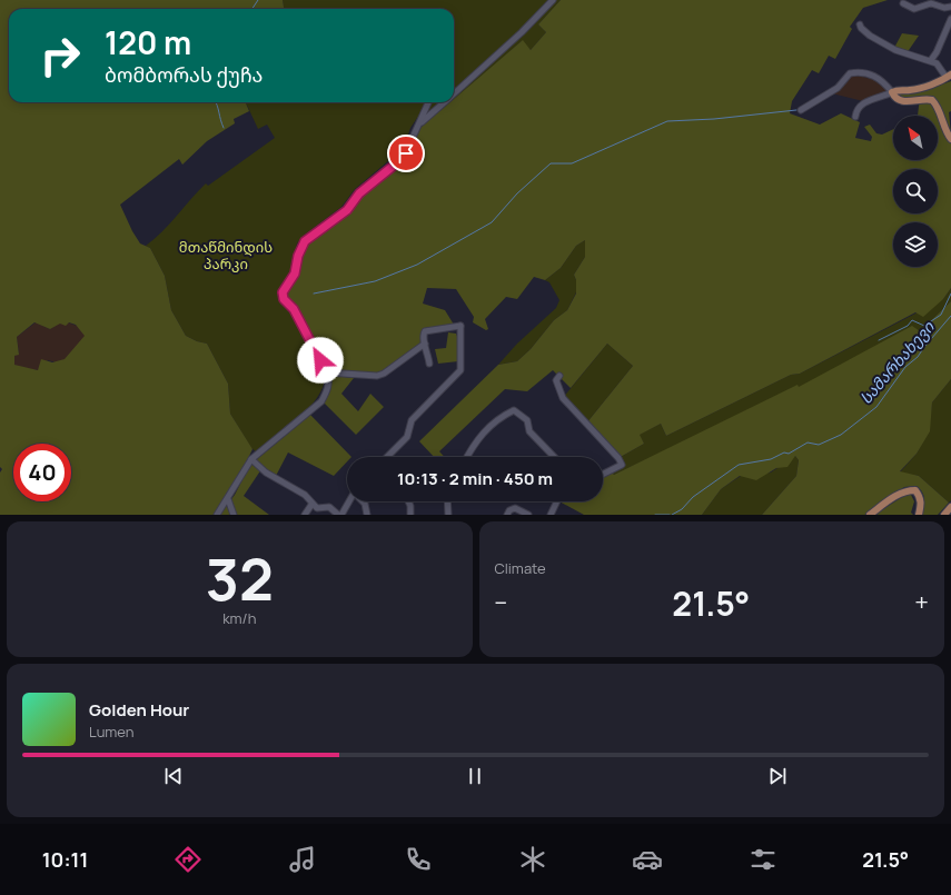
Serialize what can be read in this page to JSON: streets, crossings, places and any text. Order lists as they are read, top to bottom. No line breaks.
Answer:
{"water":["სამარხახევი"],"parks":["მთაწმინდის პარკი"],"north":"top left","page":{"turn":["120 m","ბომბორას ქუჩა"],"limit":"40","trip":"10:13 · 2 min · 450 m","tile":[["32","km/h"],"Climate"],"heat":["−","21.5°","+"],"song":["Golden Hour","Lumen"],"tabs":["10:11","21.5°"]}}
